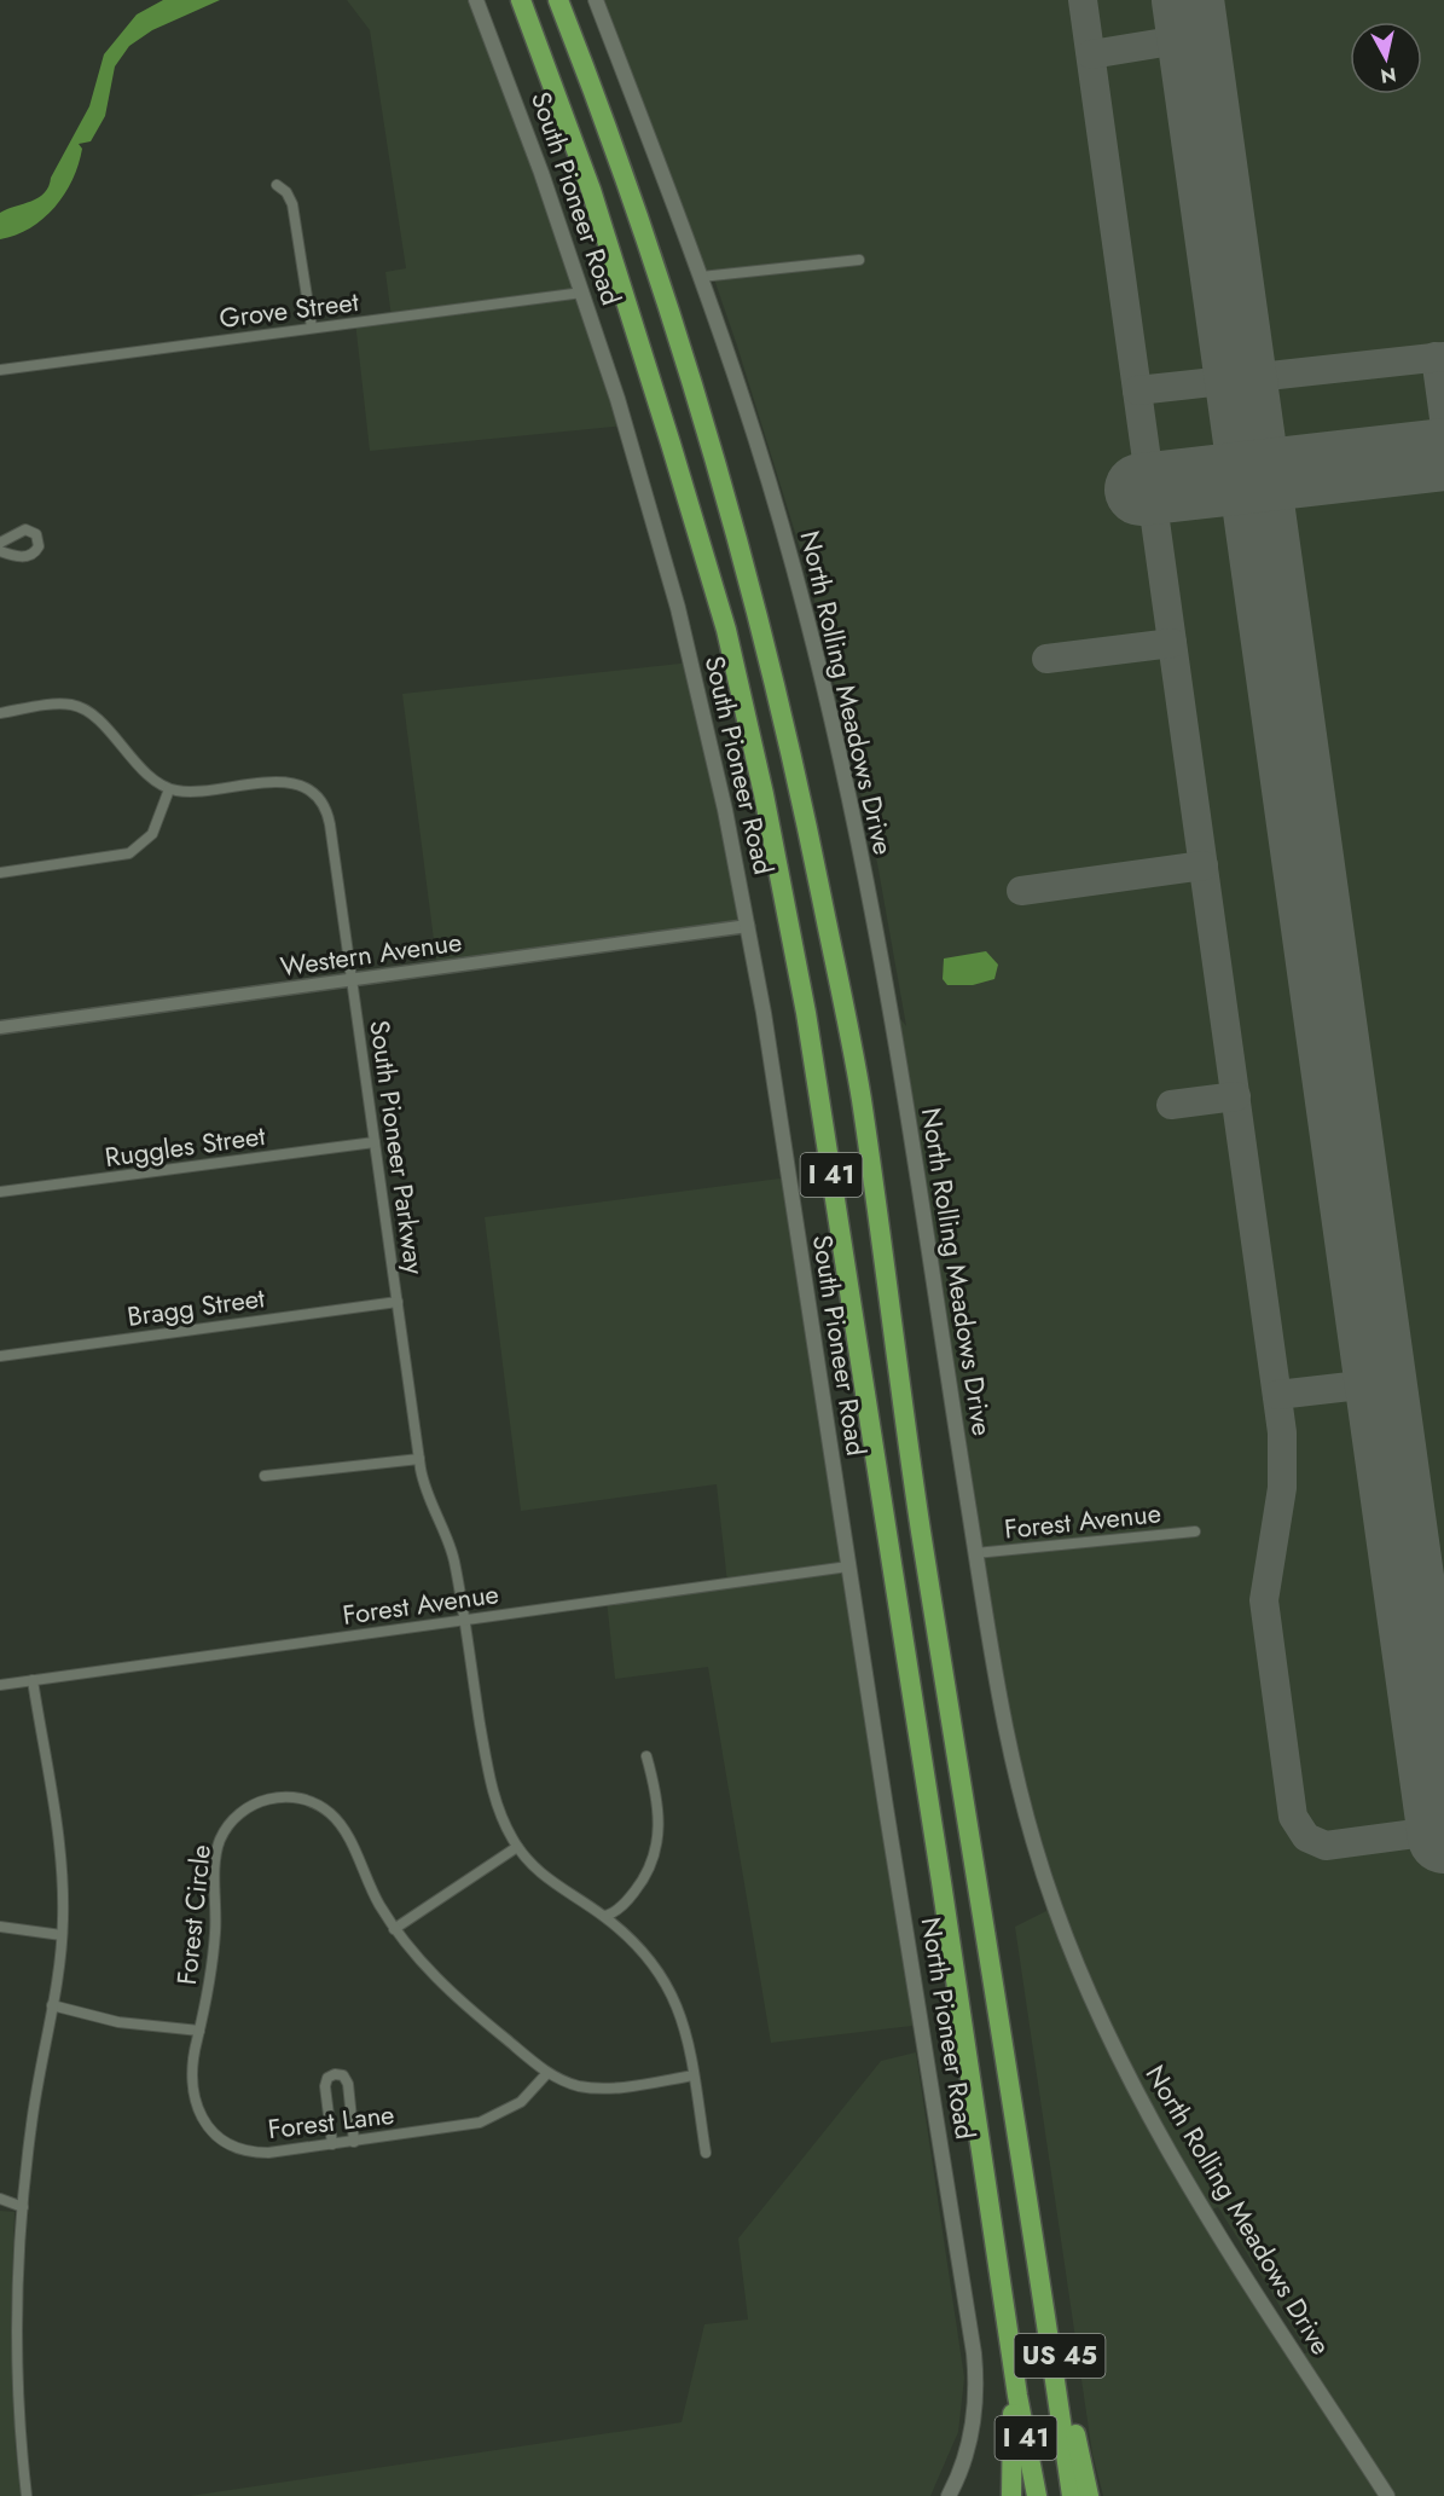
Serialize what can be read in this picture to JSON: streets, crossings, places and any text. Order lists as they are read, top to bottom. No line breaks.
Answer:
{"streets":{"highway":["I 41","US 45"],"main road":["South Pioneer Road","North Rolling Meadows Drive","North Pioneer Road"],"street":["Grove Street","Western Avenue","Ruggles Street","South Pioneer Parkway","Bragg Street","Forest Avenue","Forest Circle","Forest Lane"]},"crossings":[["South Pioneer Road","Grove Street"],["South Pioneer Road","Western Avenue"],["South Pioneer Road","Forest Avenue"],["South Pioneer Road","North Pioneer Road"],["North Rolling Meadows Drive","Forest Avenue"],["Western Avenue","South Pioneer Parkway"],["Ruggles Street","South Pioneer Parkway"],["South Pioneer Parkway","Bragg Street"],["South Pioneer Parkway","Forest Avenue"],["South Pioneer Parkway","Forest Circle"],["I 41","US 45"],["Forest Avenue","North Pioneer Road"],["Forest Circle","Forest Lane"]],"north":"bottom"}
